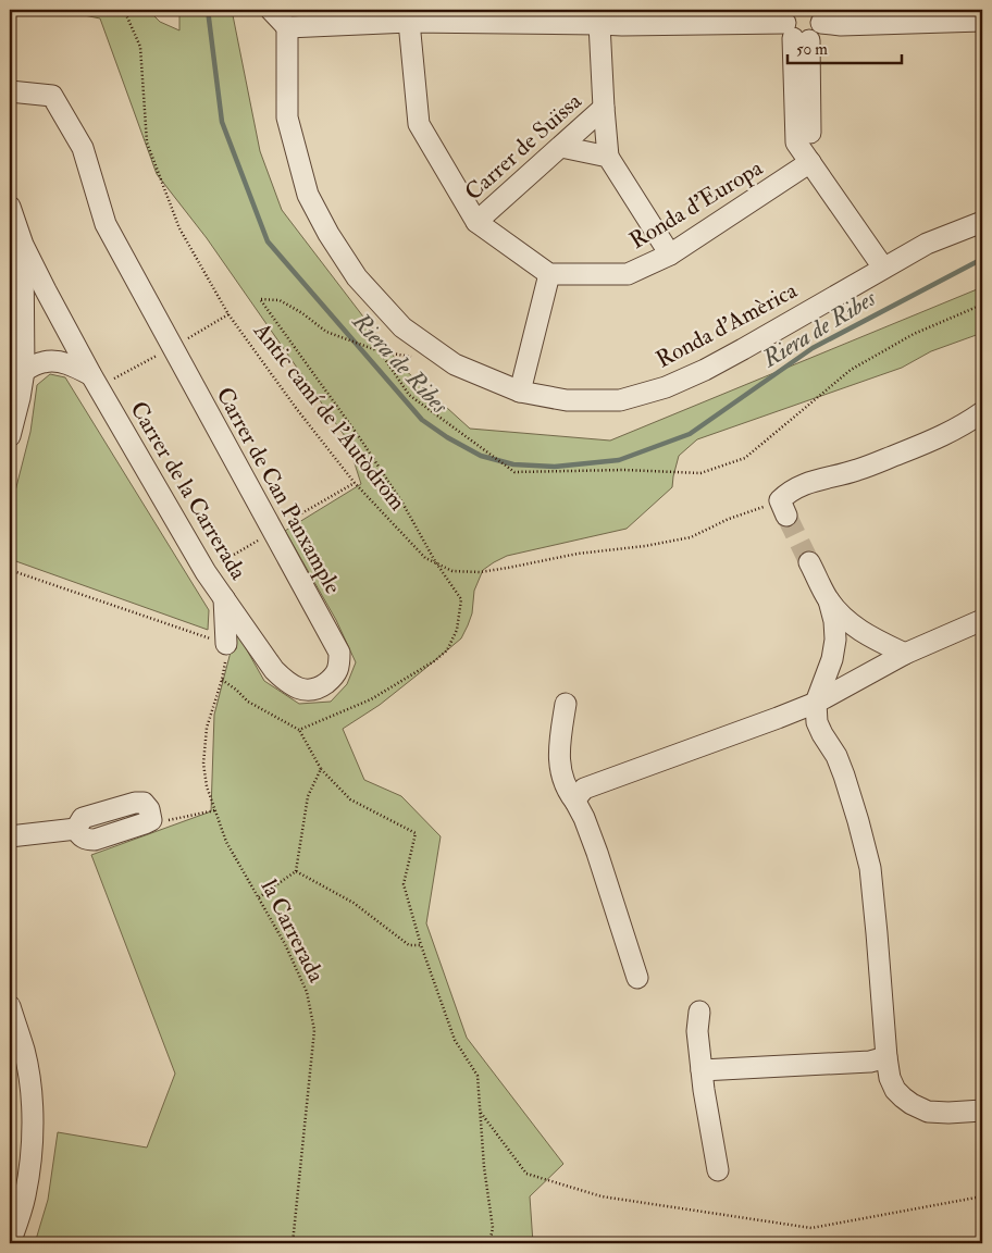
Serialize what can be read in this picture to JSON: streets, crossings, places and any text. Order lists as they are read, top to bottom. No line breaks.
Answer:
{"streets":{"street":["Carrer de Suïssa","Ronda d'Europa","Ronda d'Amèrica","Carrer de la Carrerada","Carrer de Can Panxample"],"path":["Antic camí de l'Autòdrom","la Carrerada"]},"crossings":[["Carrer de la Carrerada","Carrer de Can Panxample"]],"water":["Riera de Ribes"],"scale_bar":"50 m"}
